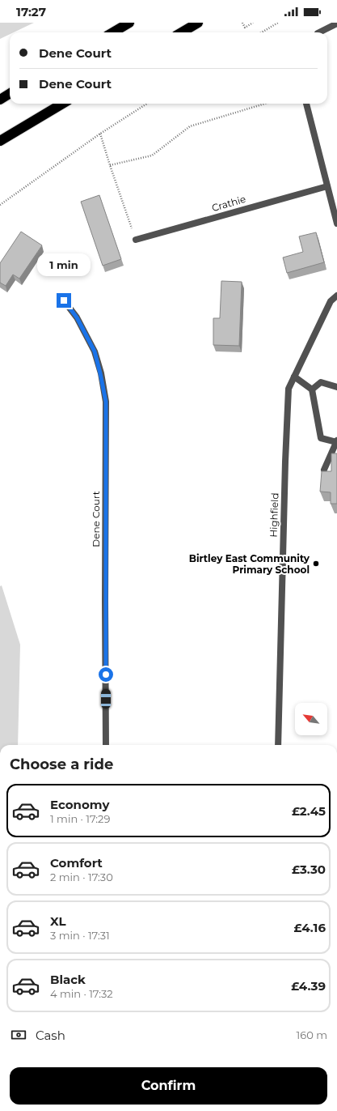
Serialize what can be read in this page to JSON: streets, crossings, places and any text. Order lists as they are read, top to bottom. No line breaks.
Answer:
{"streets":{"street":["Crathie","Highfield","Dene Court"]},"places":["Birtley East Community Primary School"],"north":"top left","page":{"status":"17:27","banner":["Dene Court","Dene Court"],"bubble":"1 min","heading":"Choose a ride","list":[{"name":"Economy","note":"1 min · 17:29","value":"£2.45"},{"name":"Comfort","note":"2 min · 17:30","value":"£3.30"},{"name":"XL","note":"3 min · 17:31","value":"£4.16"},{"name":"Black","note":"4 min · 17:32","value":"£4.39"}],"pay":["Cash","160 m"],"buttons":"Confirm"}}
